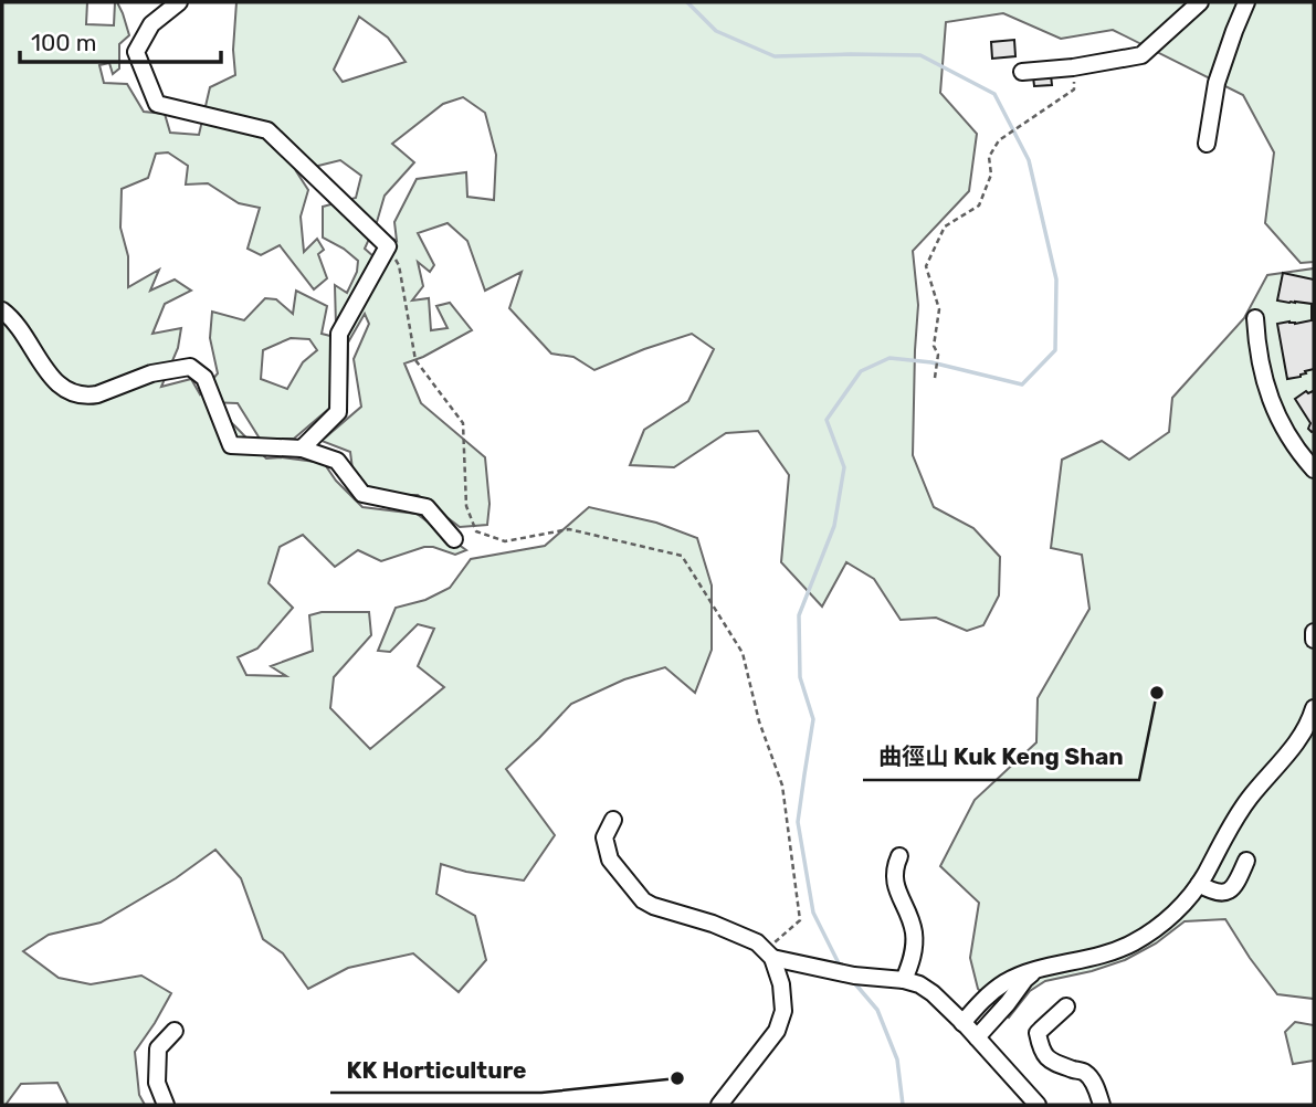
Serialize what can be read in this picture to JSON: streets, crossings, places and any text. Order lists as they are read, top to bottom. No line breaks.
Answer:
{"places":["曲徑山 Kuk Keng Shan","KK Horticulture"],"scale_bar":"100 m"}
